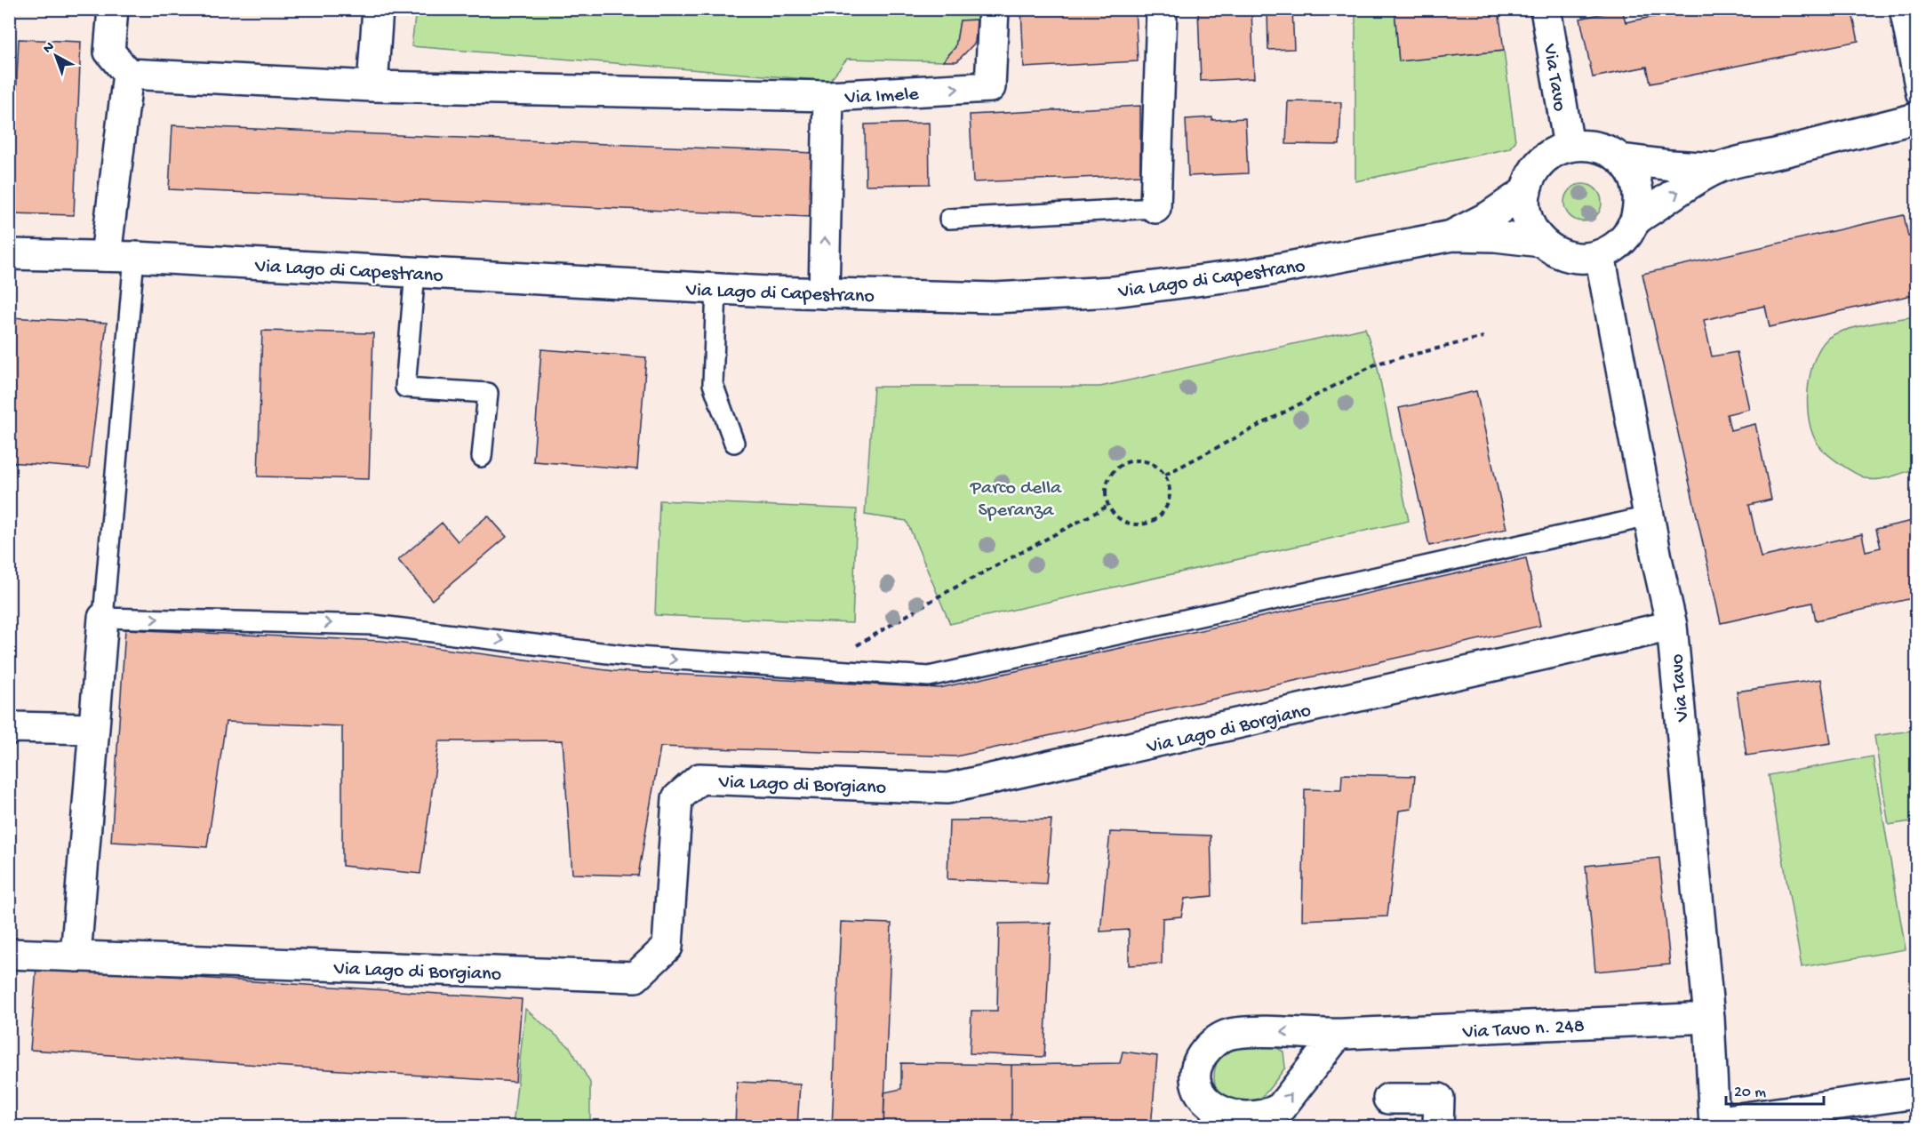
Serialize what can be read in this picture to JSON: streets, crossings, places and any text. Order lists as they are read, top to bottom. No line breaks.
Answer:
{"streets":{"street":["Via Tavo","Via Imele","Via Lago di Capestrano","Via Lago di Borgiano","Via Tavo n. 248"]},"crossings":[["Via Tavo","Via Lago di Capestrano"],["Via Tavo","Via Lago di Borgiano"],["Via Tavo","Via Tavo n. 248"],["Via Imele","Via Lago di Capestrano"]],"parks":["Parco della Speranza"],"scale_bar":"20 m","north":"top left"}
